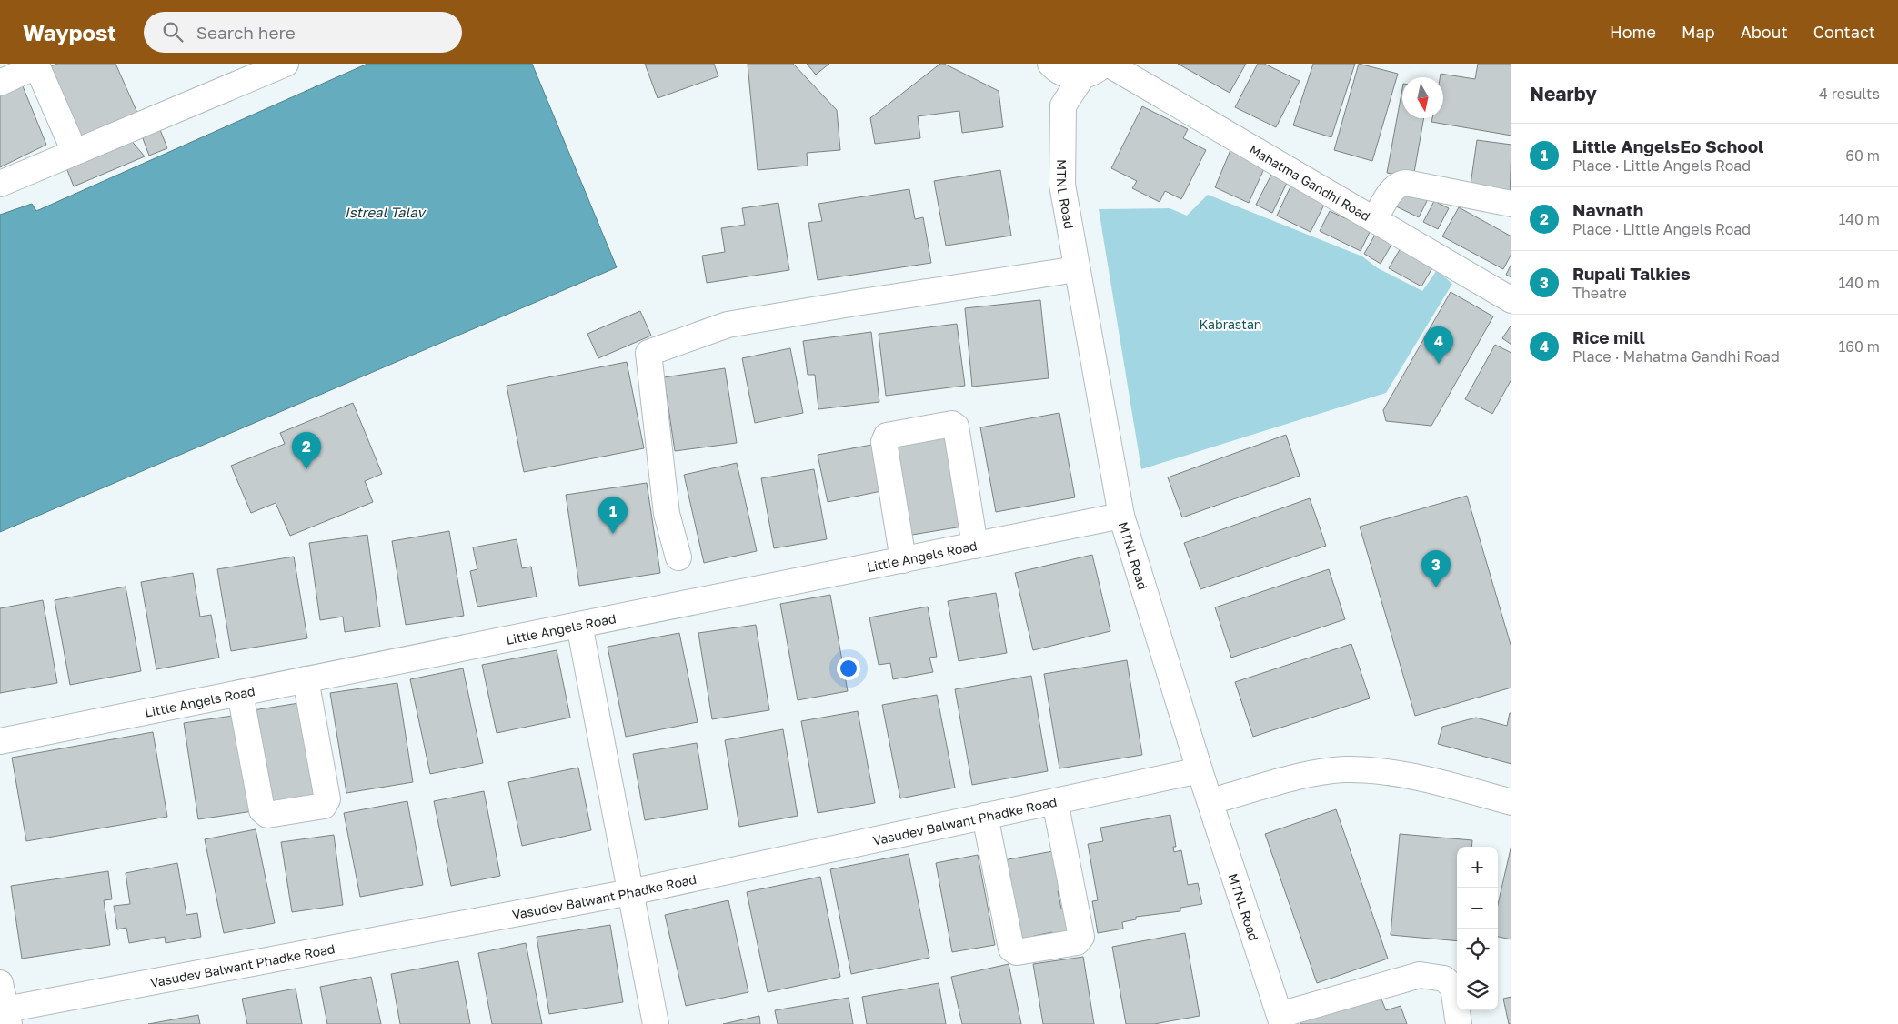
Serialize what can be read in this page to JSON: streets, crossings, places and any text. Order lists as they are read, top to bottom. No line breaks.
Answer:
{"streets":{"street":["Mahatma Gandhi Road","MTNL Road","Little Angels Road","Vasudev Balwant Phadke Road"]},"crossings":[["MTNL Road","Little Angels Road"],["MTNL Road","Vasudev Balwant Phadke Road"]],"water":["Istreal Talav"],"parks":["Kabrastan"],"north":"bottom","page":{"header":"Waypost","search":"Search here","nav":["Home","Map","About","Contact"],"heading":["Nearby","4 results"],"list":[{"mark":"1","name":"Little AngelsEo School","note":"Place · Little Angels Road","value":"60 m"},{"mark":"2","name":"Navnath","note":"Place · Little Angels Road","value":"140 m"},{"mark":"3","name":"Rupali Talkies","note":"Theatre","value":"140 m"},{"mark":"4","name":"Rice mill","note":"Place · Mahatma Gandhi Road","value":"160 m"}],"pins":["4","2","1","3"],"map_buttons":["+","−"]}}
